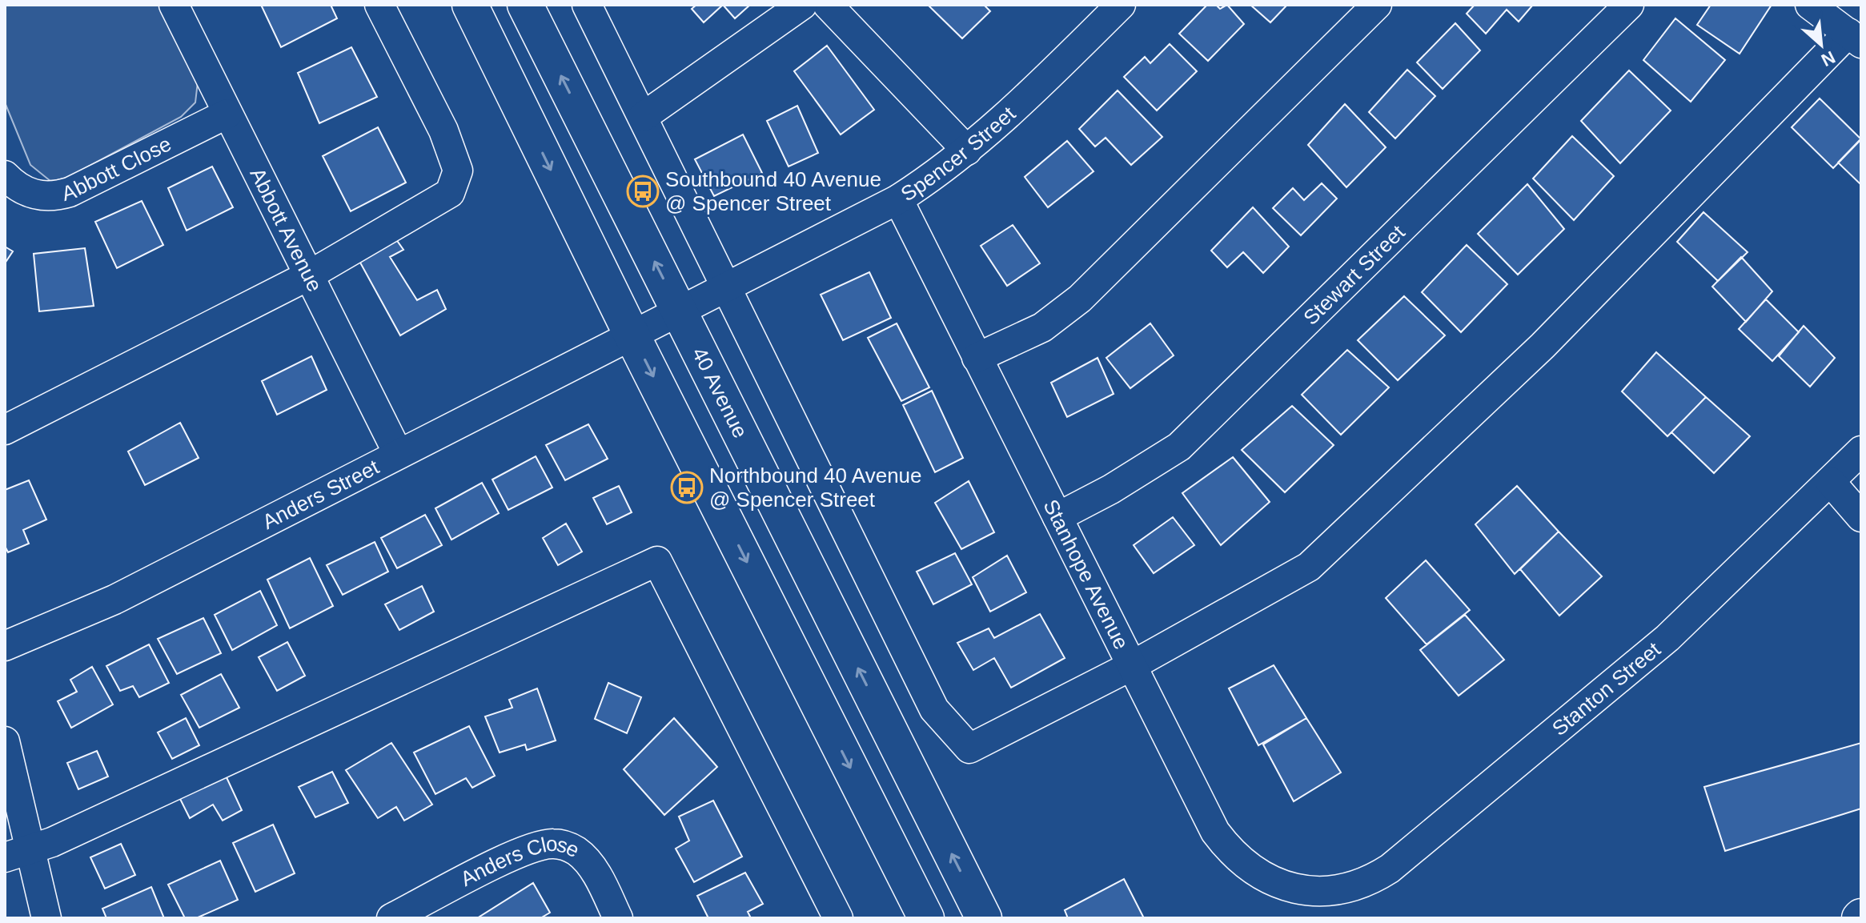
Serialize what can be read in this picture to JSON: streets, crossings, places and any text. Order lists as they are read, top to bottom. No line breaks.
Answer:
{"streets":{"main road":["40 Avenue"],"street":["Spencer Street","Abbott Close","Abbott Avenue","Stewart Street","Anders Street","Stanhope Avenue","Stanton Street","Anders Close"]},"crossings":[["Spencer Street","40 Avenue"],["Spencer Street","Anders Street"],["Spencer Street","Stanhope Avenue"],["Abbott Close","Abbott Avenue"],["Abbott Avenue","Anders Street"],["Stewart Street","Stanhope Avenue"],["Stanhope Avenue","Stanton Street"]],"places":{"bus stop":["Southbound 40 Avenue @ Spencer Street","Northbound 40 Avenue @ Spencer Street"]},"north":"bottom right"}
